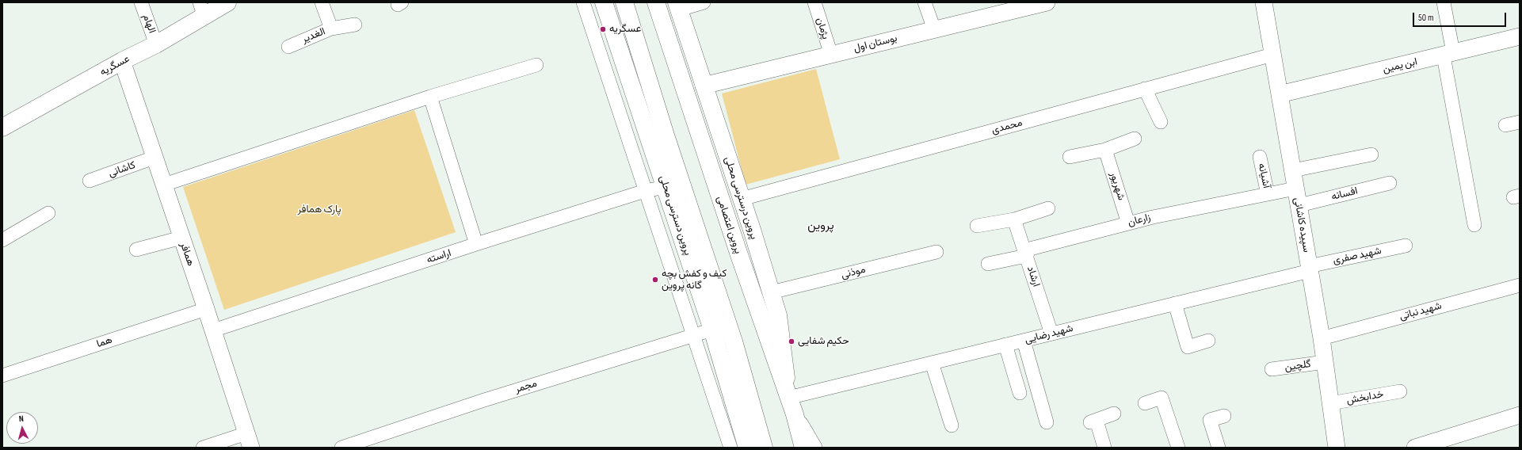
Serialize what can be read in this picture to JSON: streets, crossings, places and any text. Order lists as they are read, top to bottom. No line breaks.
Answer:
{"streets":{"main road":["عسگریه","پروین درسترسی محلی","پروین دسترسی محلی","پروین اعتصامی"],"street":["الهام","پژمان","الغدیر","بوستان اول","ابن یمین","محمدی","کاشانی","آشیانه","شهریور","افسانه","زارعان","سپیده کاشانی","همافر","شهید صفری","اراسته","موذنی","ارشاد","شهید نباتی","شهید رضایی","هما","گلچین","مجمر","خدابخش"]},"crossings":[["الهام","عسگریه"],["پژمان","بوستان اول"],["بوستان اول","پروین درسترسی محلی"],["عسگریه","همافر"],["ابن یمین","سپیده کاشانی"],["محمدی","پروین درسترسی محلی"],["محمدی","سپیده کاشانی"],["کاشانی","همافر"],["آشیانه","زارعان"],["شهریور","زارعان"],["افسانه","سپیده کاشانی"],["پروین درسترسی محلی","پروین اعتصامی"],["پروین درسترسی محلی","موذنی"],["پروین درسترسی محلی","شهید رضایی"],["پروین دسترسی محلی","اراسته"],["پروین دسترسی محلی","مجمر"],["زارعان","سپیده کاشانی"],["زارعان","ارشاد"],["پروین اعتصامی","شهید رضایی"],["سپیده کاشانی","شهید صفری"],["سپیده کاشانی","شهید نباتی"],["سپیده کاشانی","شهید رضایی"],["سپیده کاشانی","گلچین"],["سپیده کاشانی","خدابخش"],["همافر","اراسته"],["همافر","هما"],["شهید صفری","شهید رضایی"],["ارشاد","شهید رضایی"]],"districts":["پروین"],"parks":["پارک همافر"],"places":["عسگریه","کیف و کفش بچه گانه پروین","حکیم شفایی"],"scale_bar":"50 m","north":"top"}
